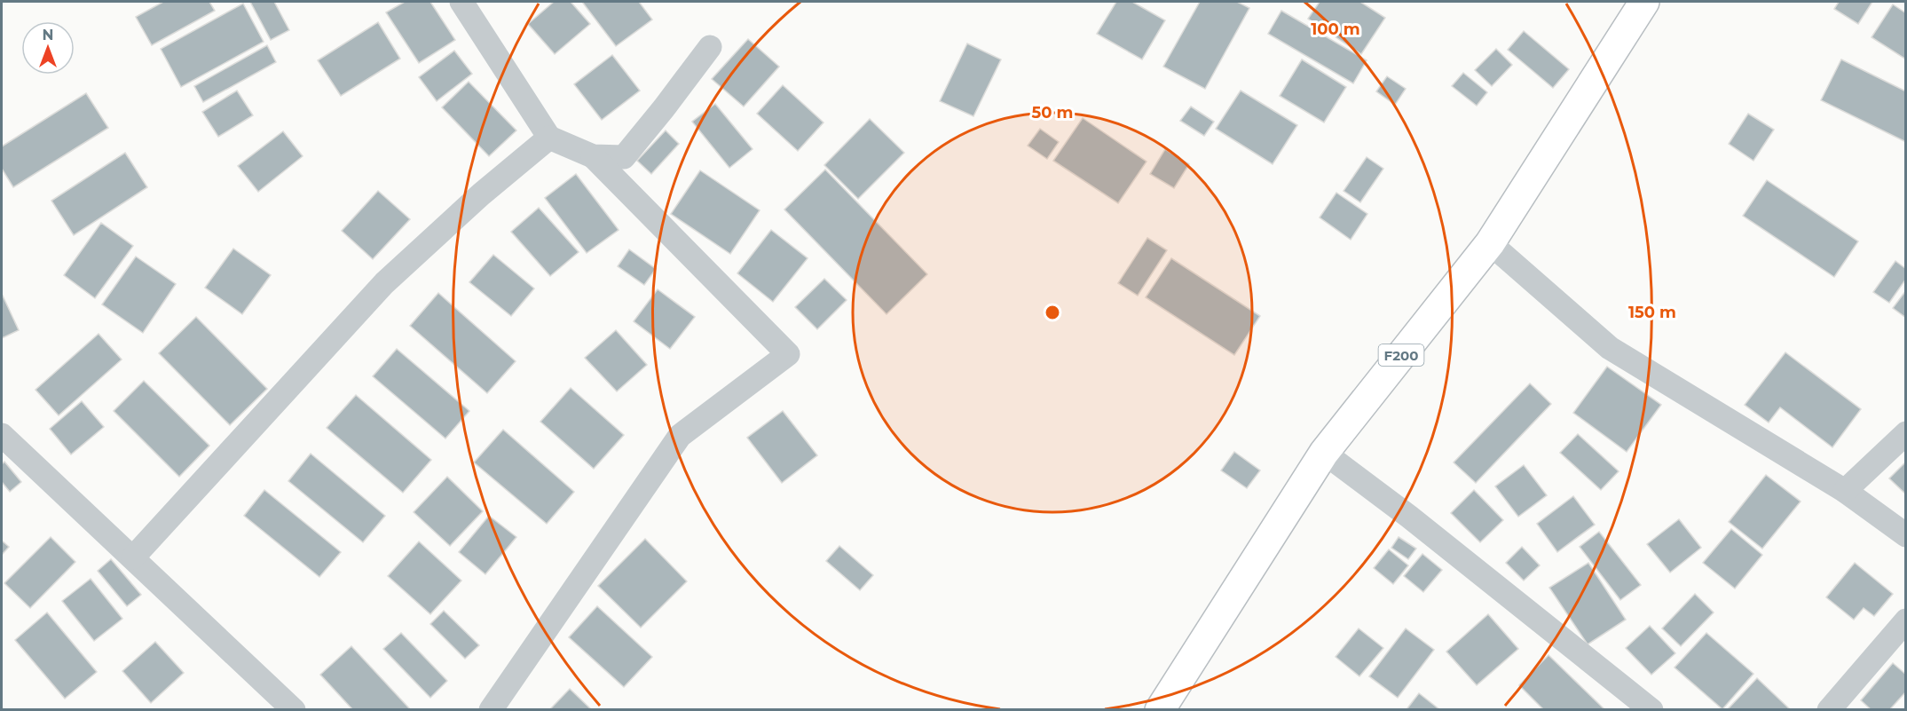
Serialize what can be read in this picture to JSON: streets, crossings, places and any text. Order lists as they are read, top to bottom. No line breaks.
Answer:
{"streets":{"main road":["F200"]},"north":"top","rings":["100 m","50 m","150 m"]}
